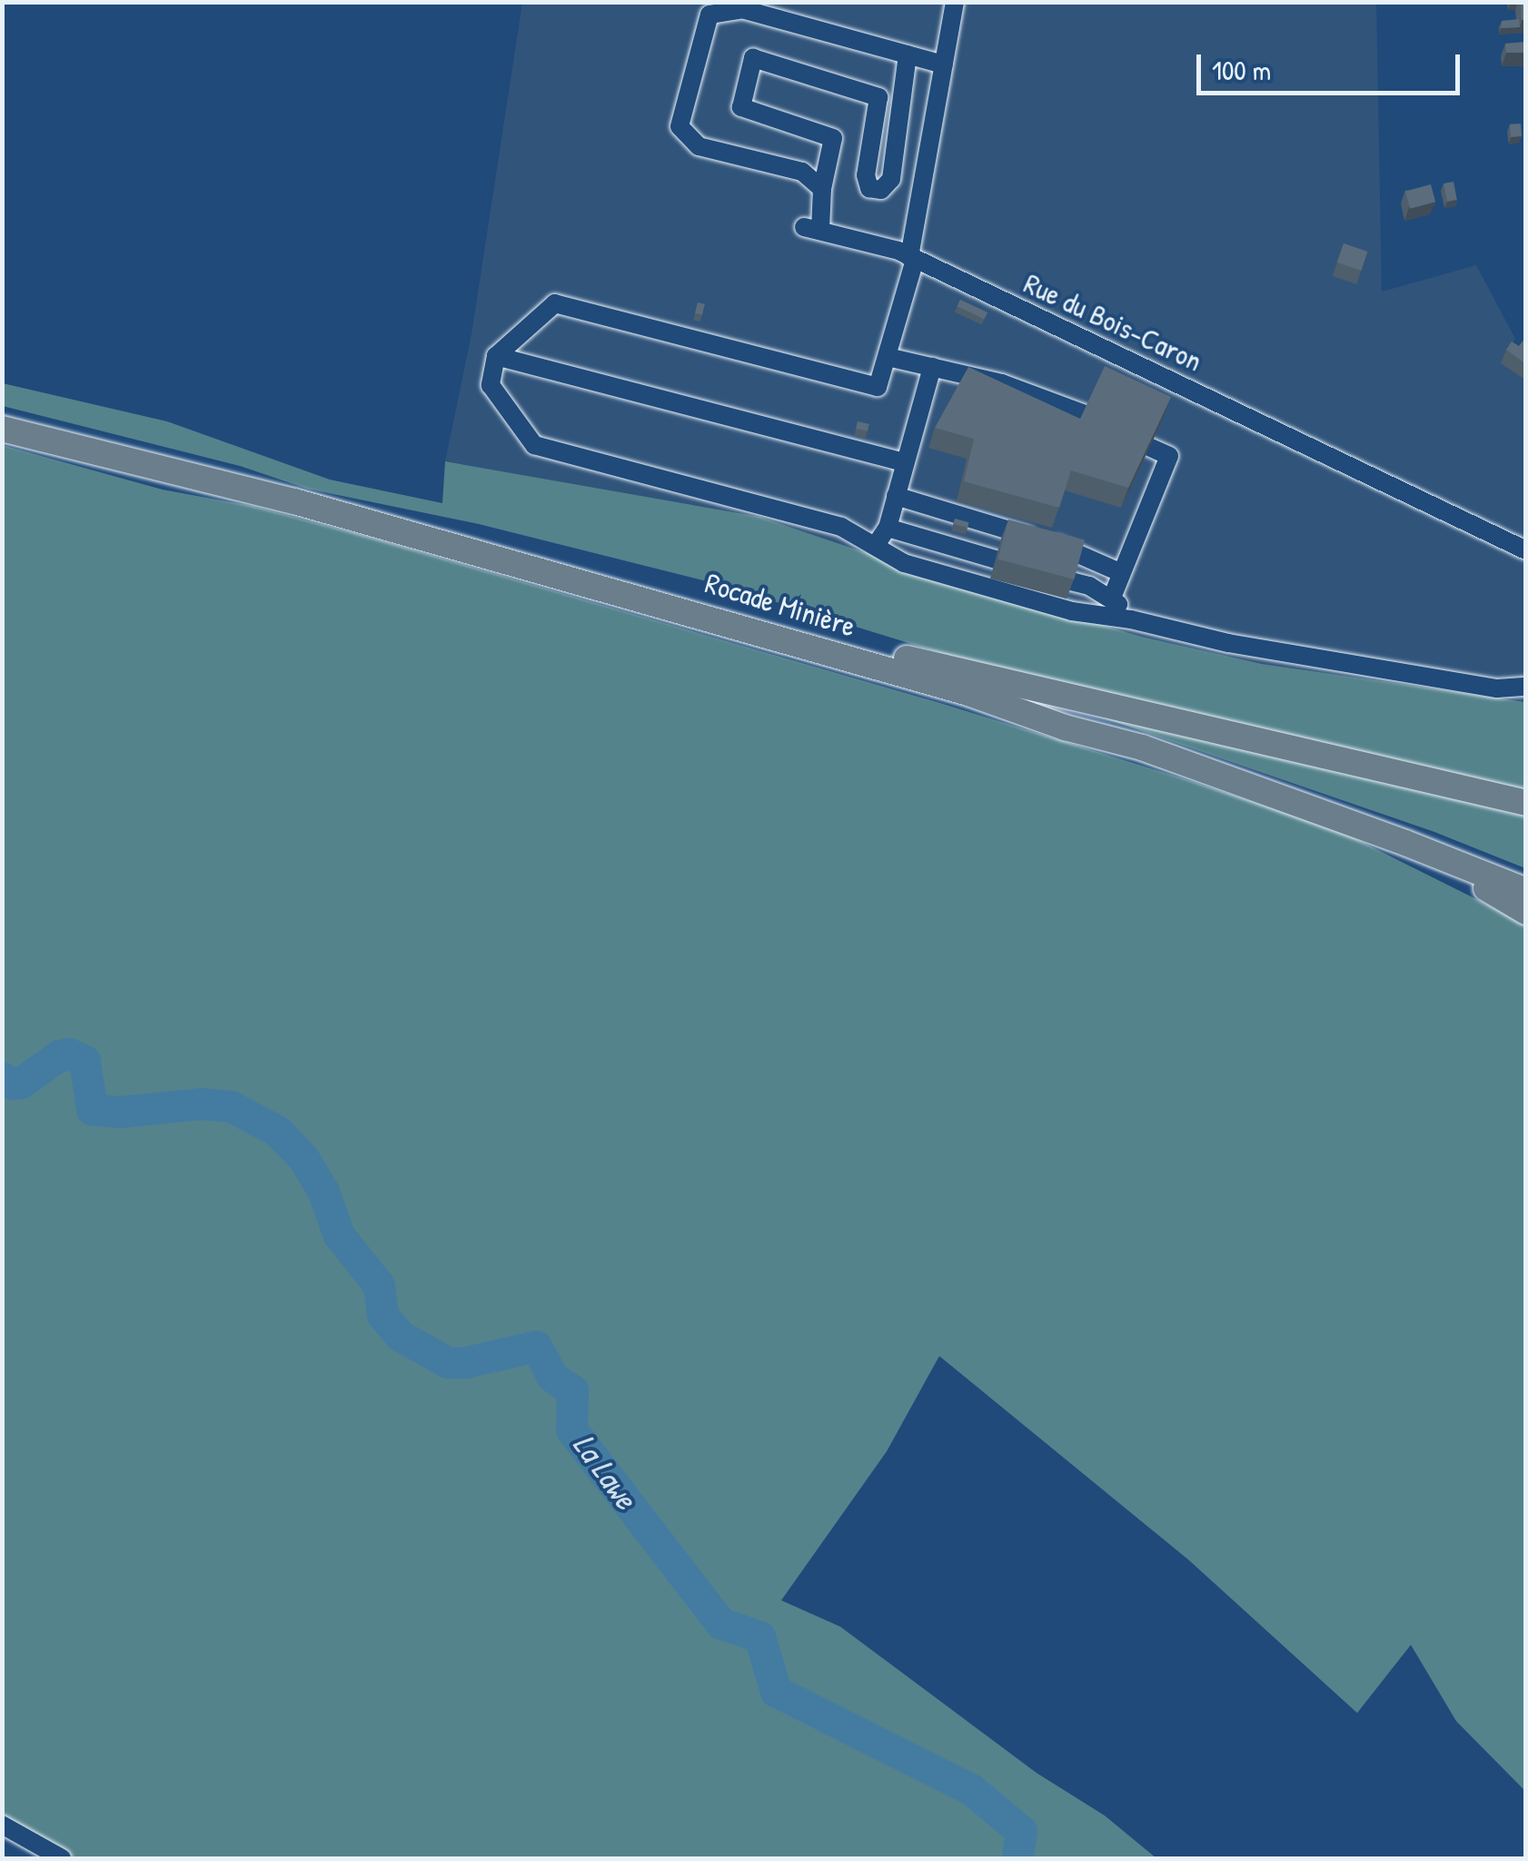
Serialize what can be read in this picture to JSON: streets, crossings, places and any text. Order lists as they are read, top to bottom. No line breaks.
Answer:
{"streets":{"highway":["Rocade Minière"],"street":["Rue du Bois-Caron"]},"water":["La Lawe"],"scale_bar":"100 m"}
